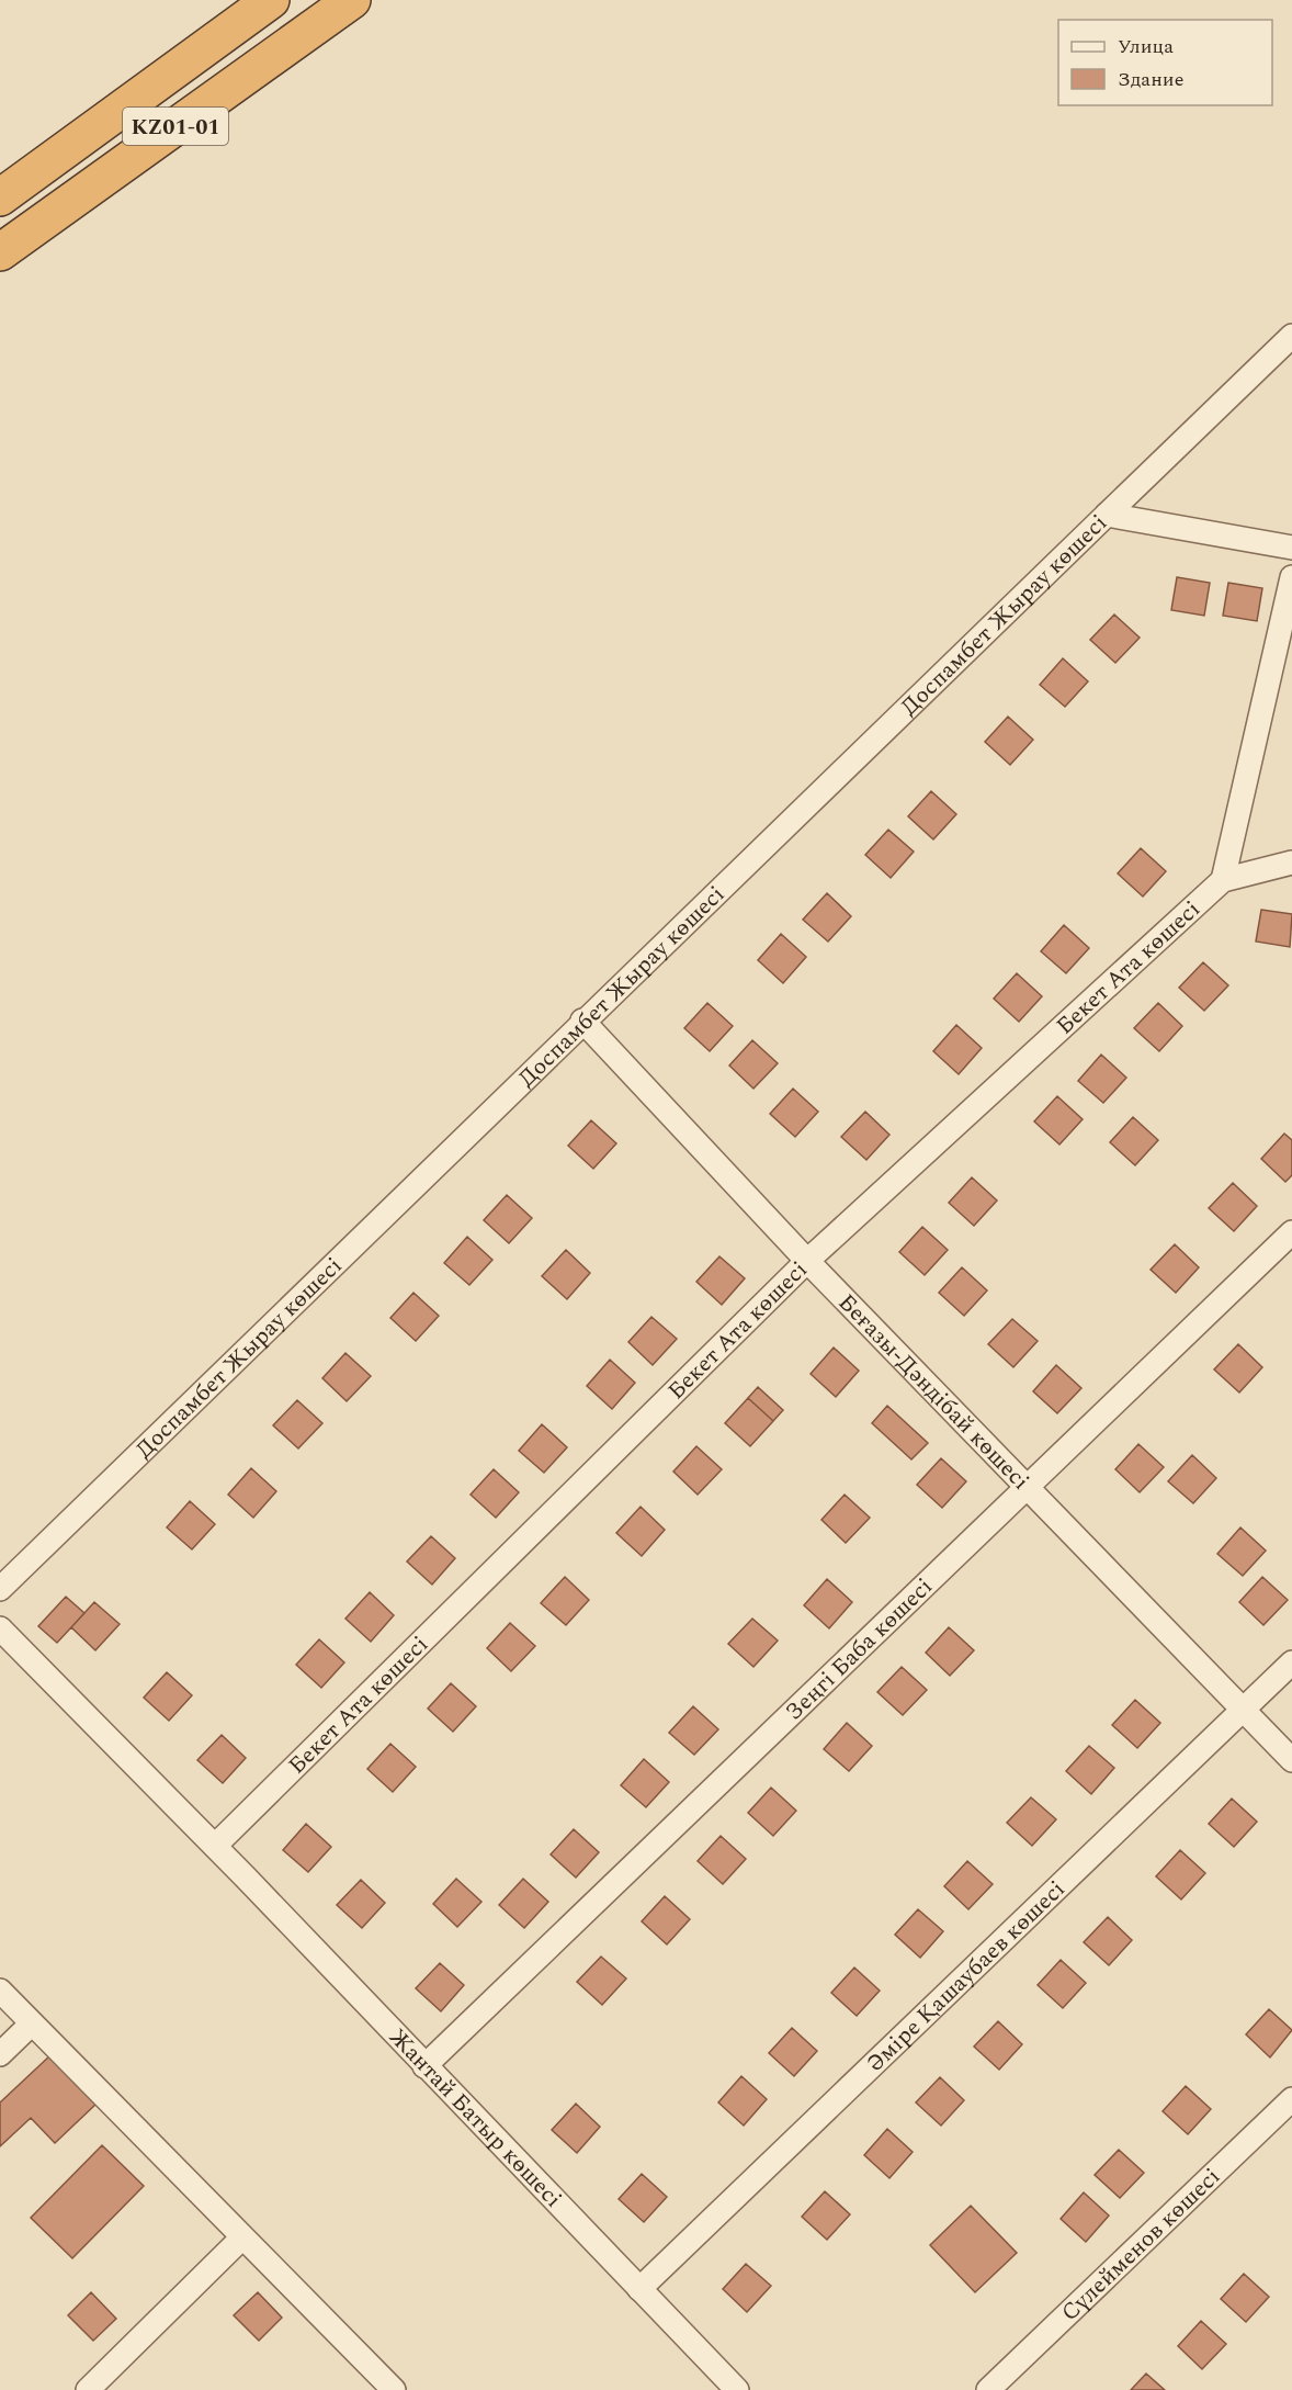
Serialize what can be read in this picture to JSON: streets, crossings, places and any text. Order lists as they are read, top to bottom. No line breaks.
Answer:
{"streets":{"highway":["KZ01-01"],"street":["Доспамбет Жырау көшесі","Бекет Ата көшесі","Беғазы-Дәндібай көшесі","Зеңгі Баба көшесі","Әміре Қашаубаев көшесі","Жантай Батыр көшесі","Сүлейменов көшесі"]},"crossings":[["Доспамбет Жырау көшесі","Беғазы-Дәндібай көшесі"],["Бекет Ата көшесі","Беғазы-Дәндібай көшесі"],["Бекет Ата көшесі","Жантай Батыр көшесі"],["Беғазы-Дәндібай көшесі","Зеңгі Баба көшесі"],["Беғазы-Дәндібай көшесі","Әміре Қашаубаев көшесі"],["Зеңгі Баба көшесі","Жантай Батыр көшесі"],["Әміре Қашаубаев көшесі","Жантай Батыр көшесі"]],"legend":["Улица","Здание"]}
